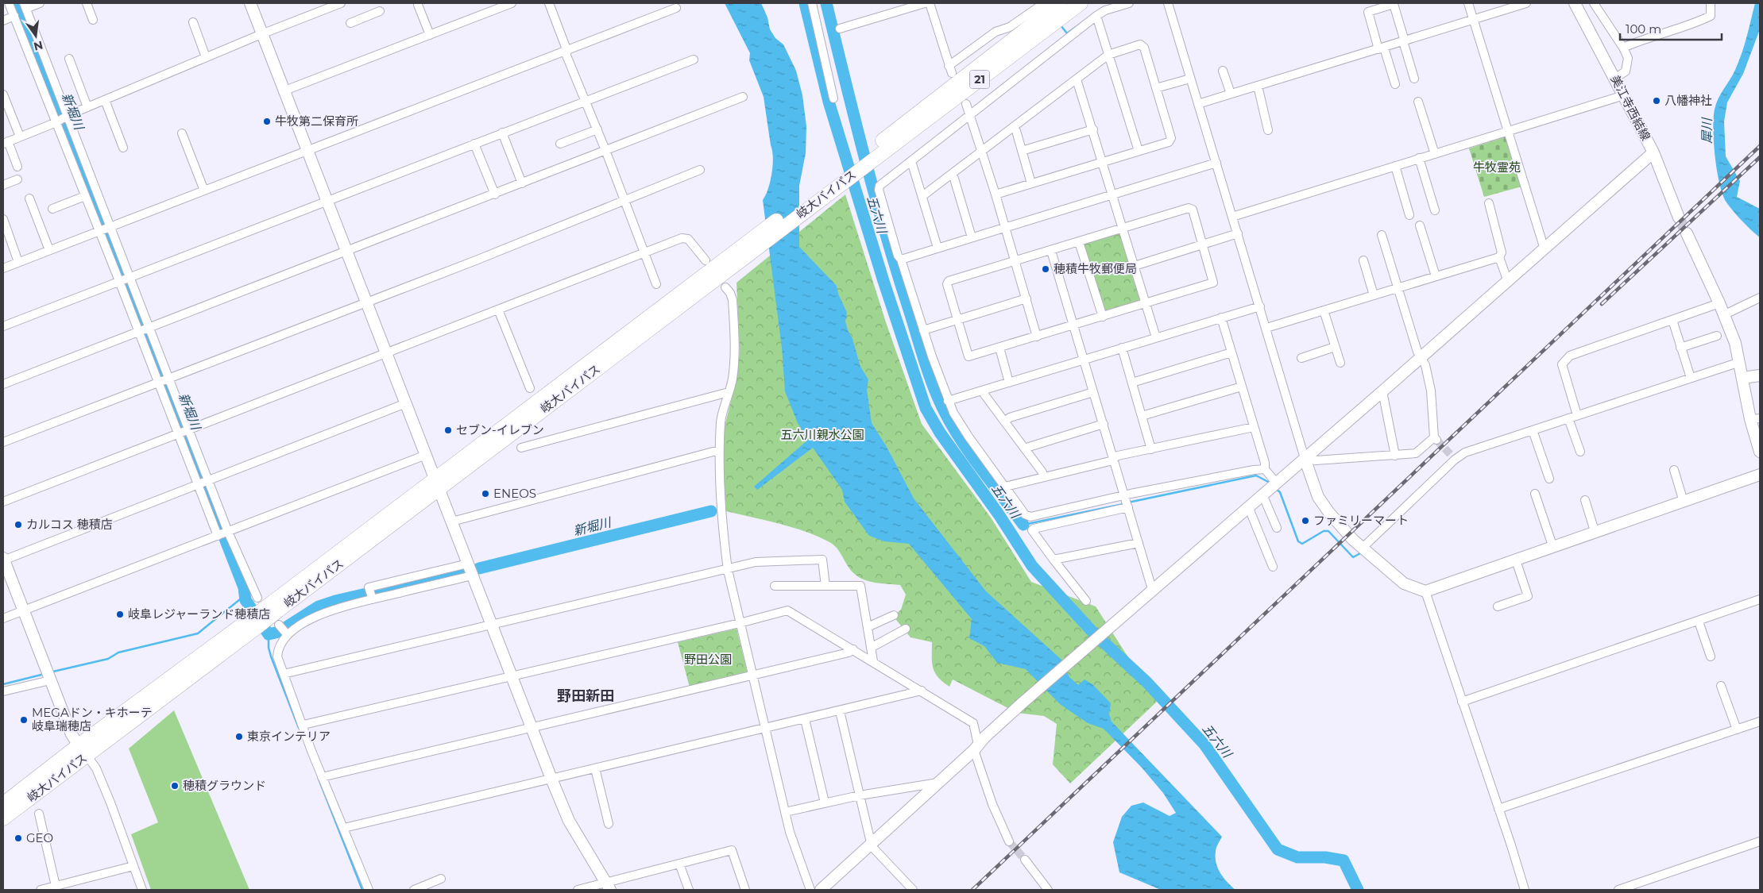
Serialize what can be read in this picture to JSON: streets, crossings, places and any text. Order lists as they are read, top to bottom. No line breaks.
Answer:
{"streets":{"highway":["21","岐大バイパス"],"street":["美江寺西結線"]},"districts":["野田新田"],"water":["新堀川","犀川","五六川"],"parks":["牛牧霊苑","五六川親水公園","野田公園"],"places":["八幡神社","牛牧第二保育所","穂積牛牧郵便局","セブン-イレブン","ENEOS","ファミリーマート","カルコス 穂積店","岐阜レジャーランド穂積店","MEGAドン・キホーテ 岐阜瑞穂店","東京インテリア","穂積グラウンド","GEO"],"scale_bar":"100 m","north":"bottom"}
